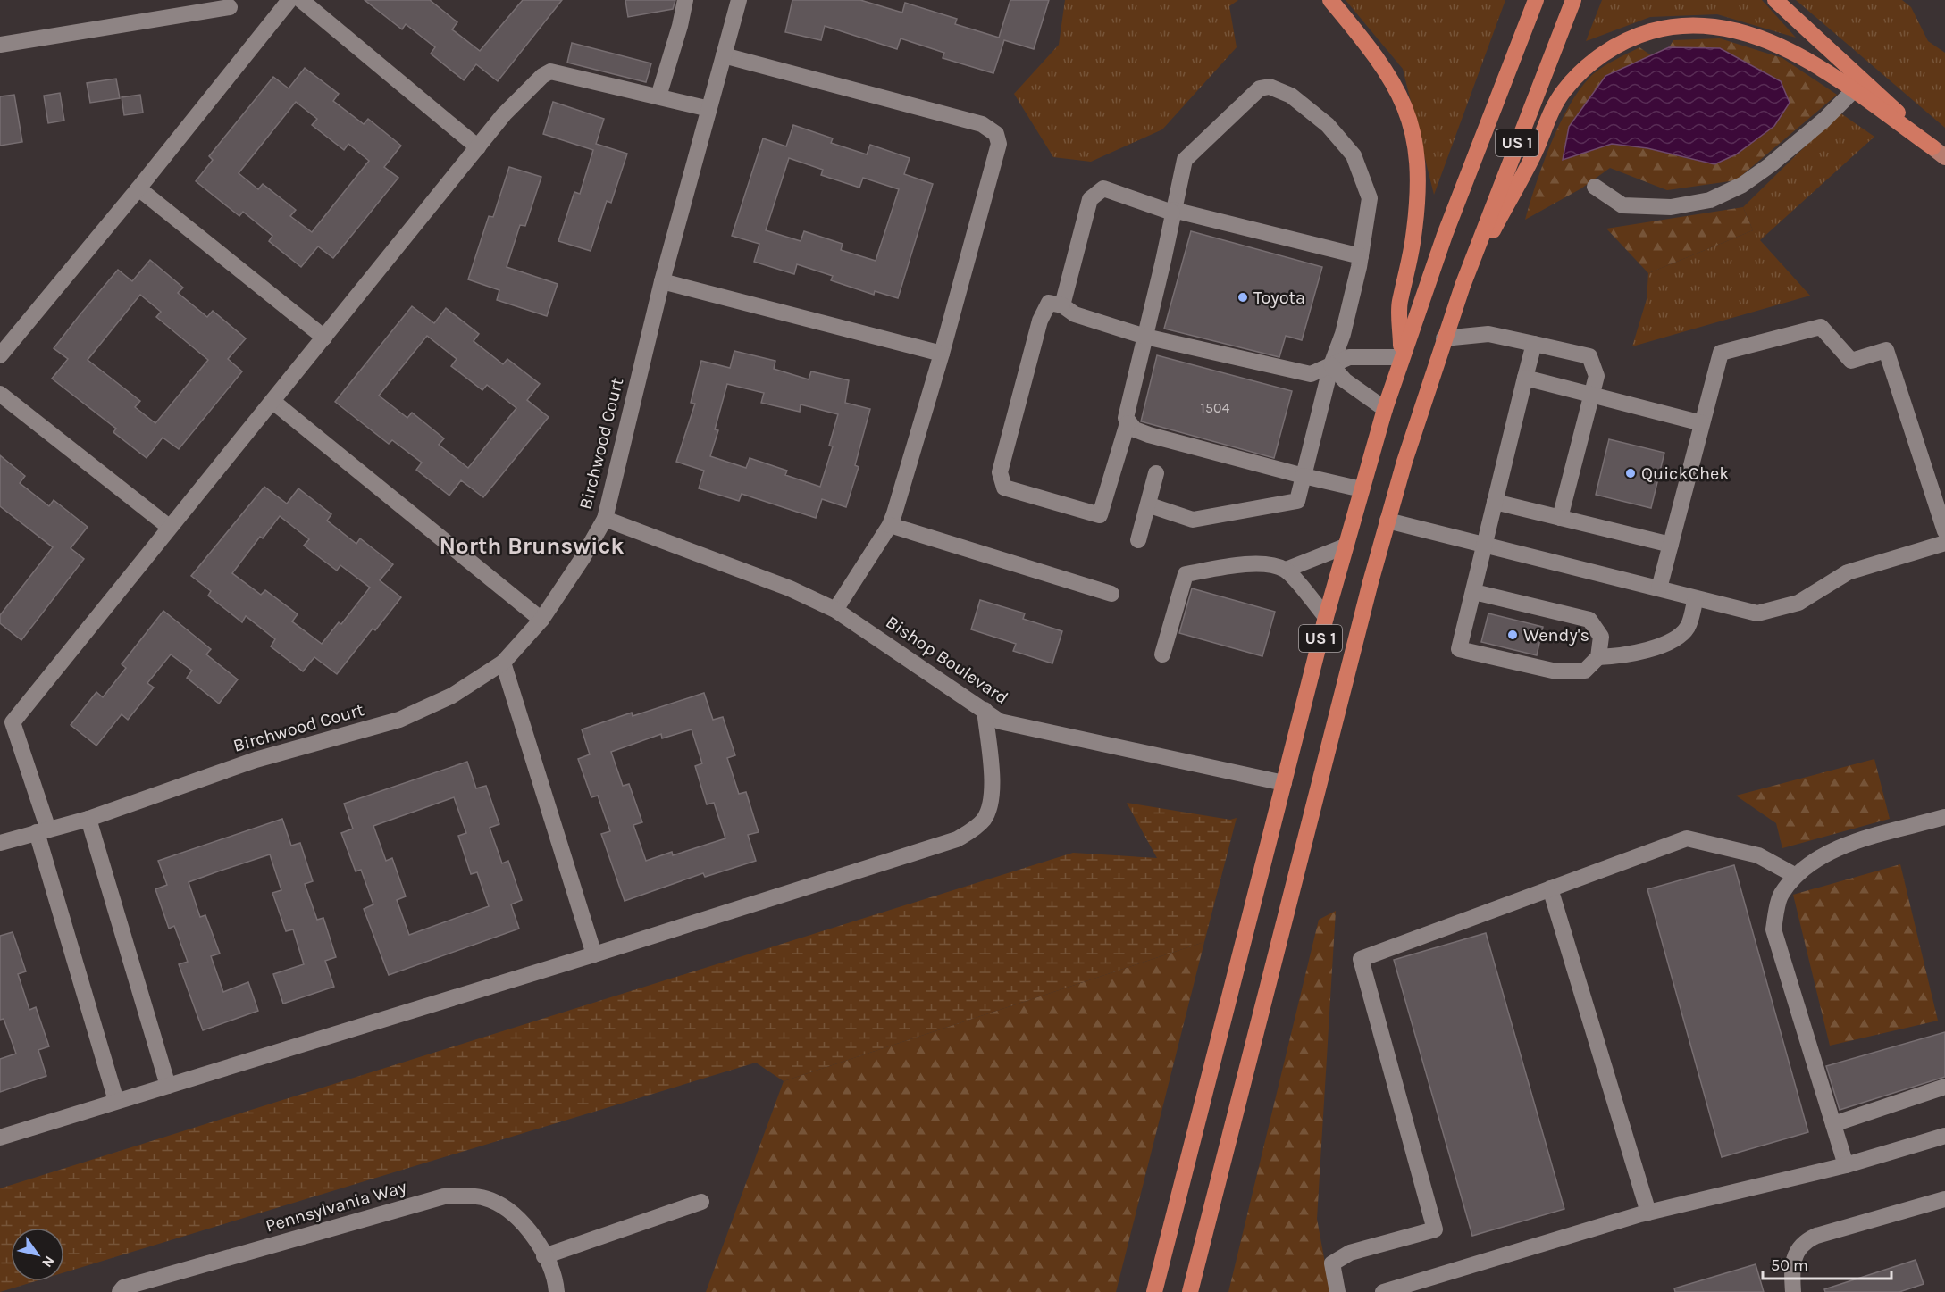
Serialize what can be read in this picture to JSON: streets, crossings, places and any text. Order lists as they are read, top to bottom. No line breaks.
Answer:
{"streets":{"highway":["US 1"],"street":["Birchwood Court","Bishop Boulevard","Pennsylvania Way"]},"crossings":[["US 1","Bishop Boulevard"],["Birchwood Court","Bishop Boulevard"]],"districts":["North Brunswick"],"places":["Toyota","QuickChek","Wendy's"],"house_numbers":["1504"],"scale_bar":"50 m","north":"bottom right"}
